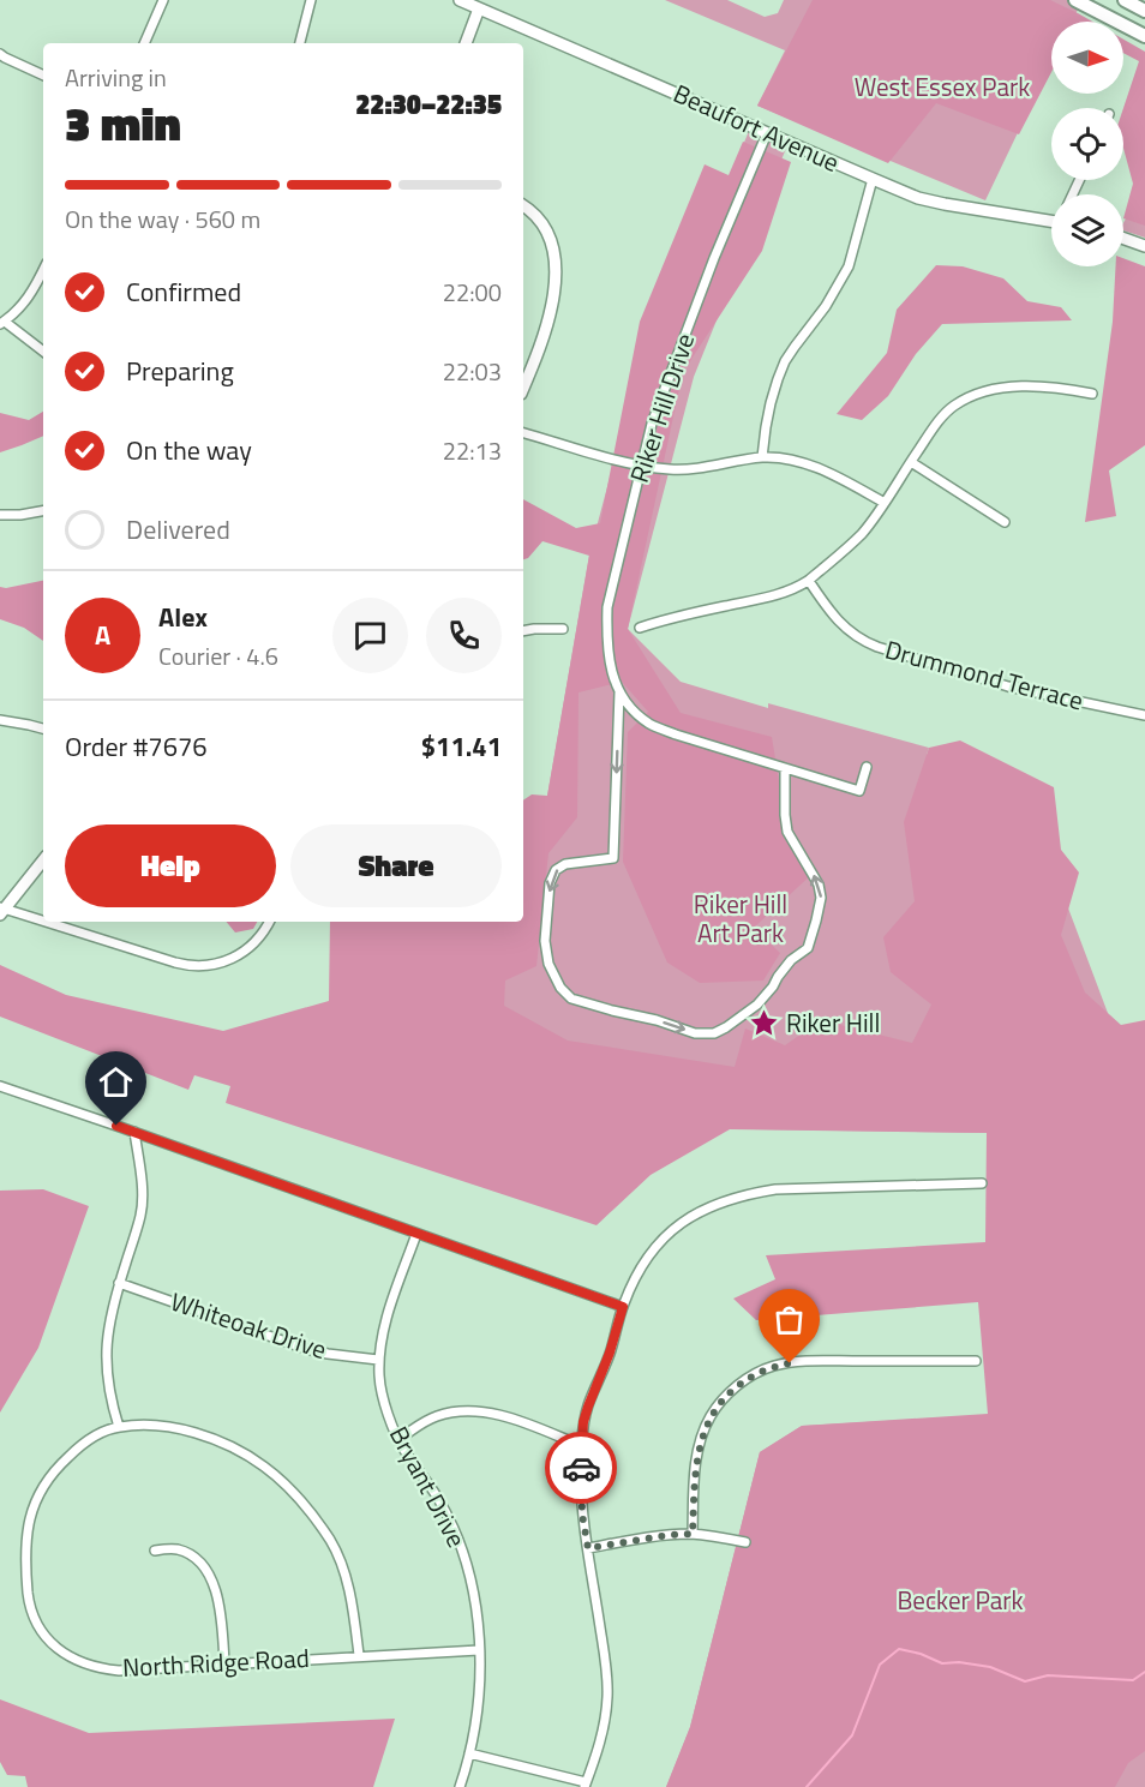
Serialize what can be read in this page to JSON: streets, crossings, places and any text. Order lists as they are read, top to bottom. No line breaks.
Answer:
{"streets":{"street":["Beaufort Avenue","Riker Hill Drive","Drummond Terrace","Whiteoak Drive","Bryant Drive","North Ridge Road"]},"crossings":[["Beaufort Avenue","Riker Hill Drive"],["Whiteoak Drive","Bryant Drive"],["Bryant Drive","North Ridge Road"]],"parks":["West Essex Park","Riker Hill Art Park","Becker Park"],"places":{"place":["Riker Hill"]},"north":"right","page":{"heading":["3 min","Arriving in","22:30–22:35"],"panel":["Alex","Courier · 4.6","Order #7676","$11.41"],"bar":"On the way · 560 m","list":[["Confirmed","22:00"],["Preparing","22:03"],["On the way","22:13"],"Delivered"],"round":"A","buttons":["Help","Share"]}}
